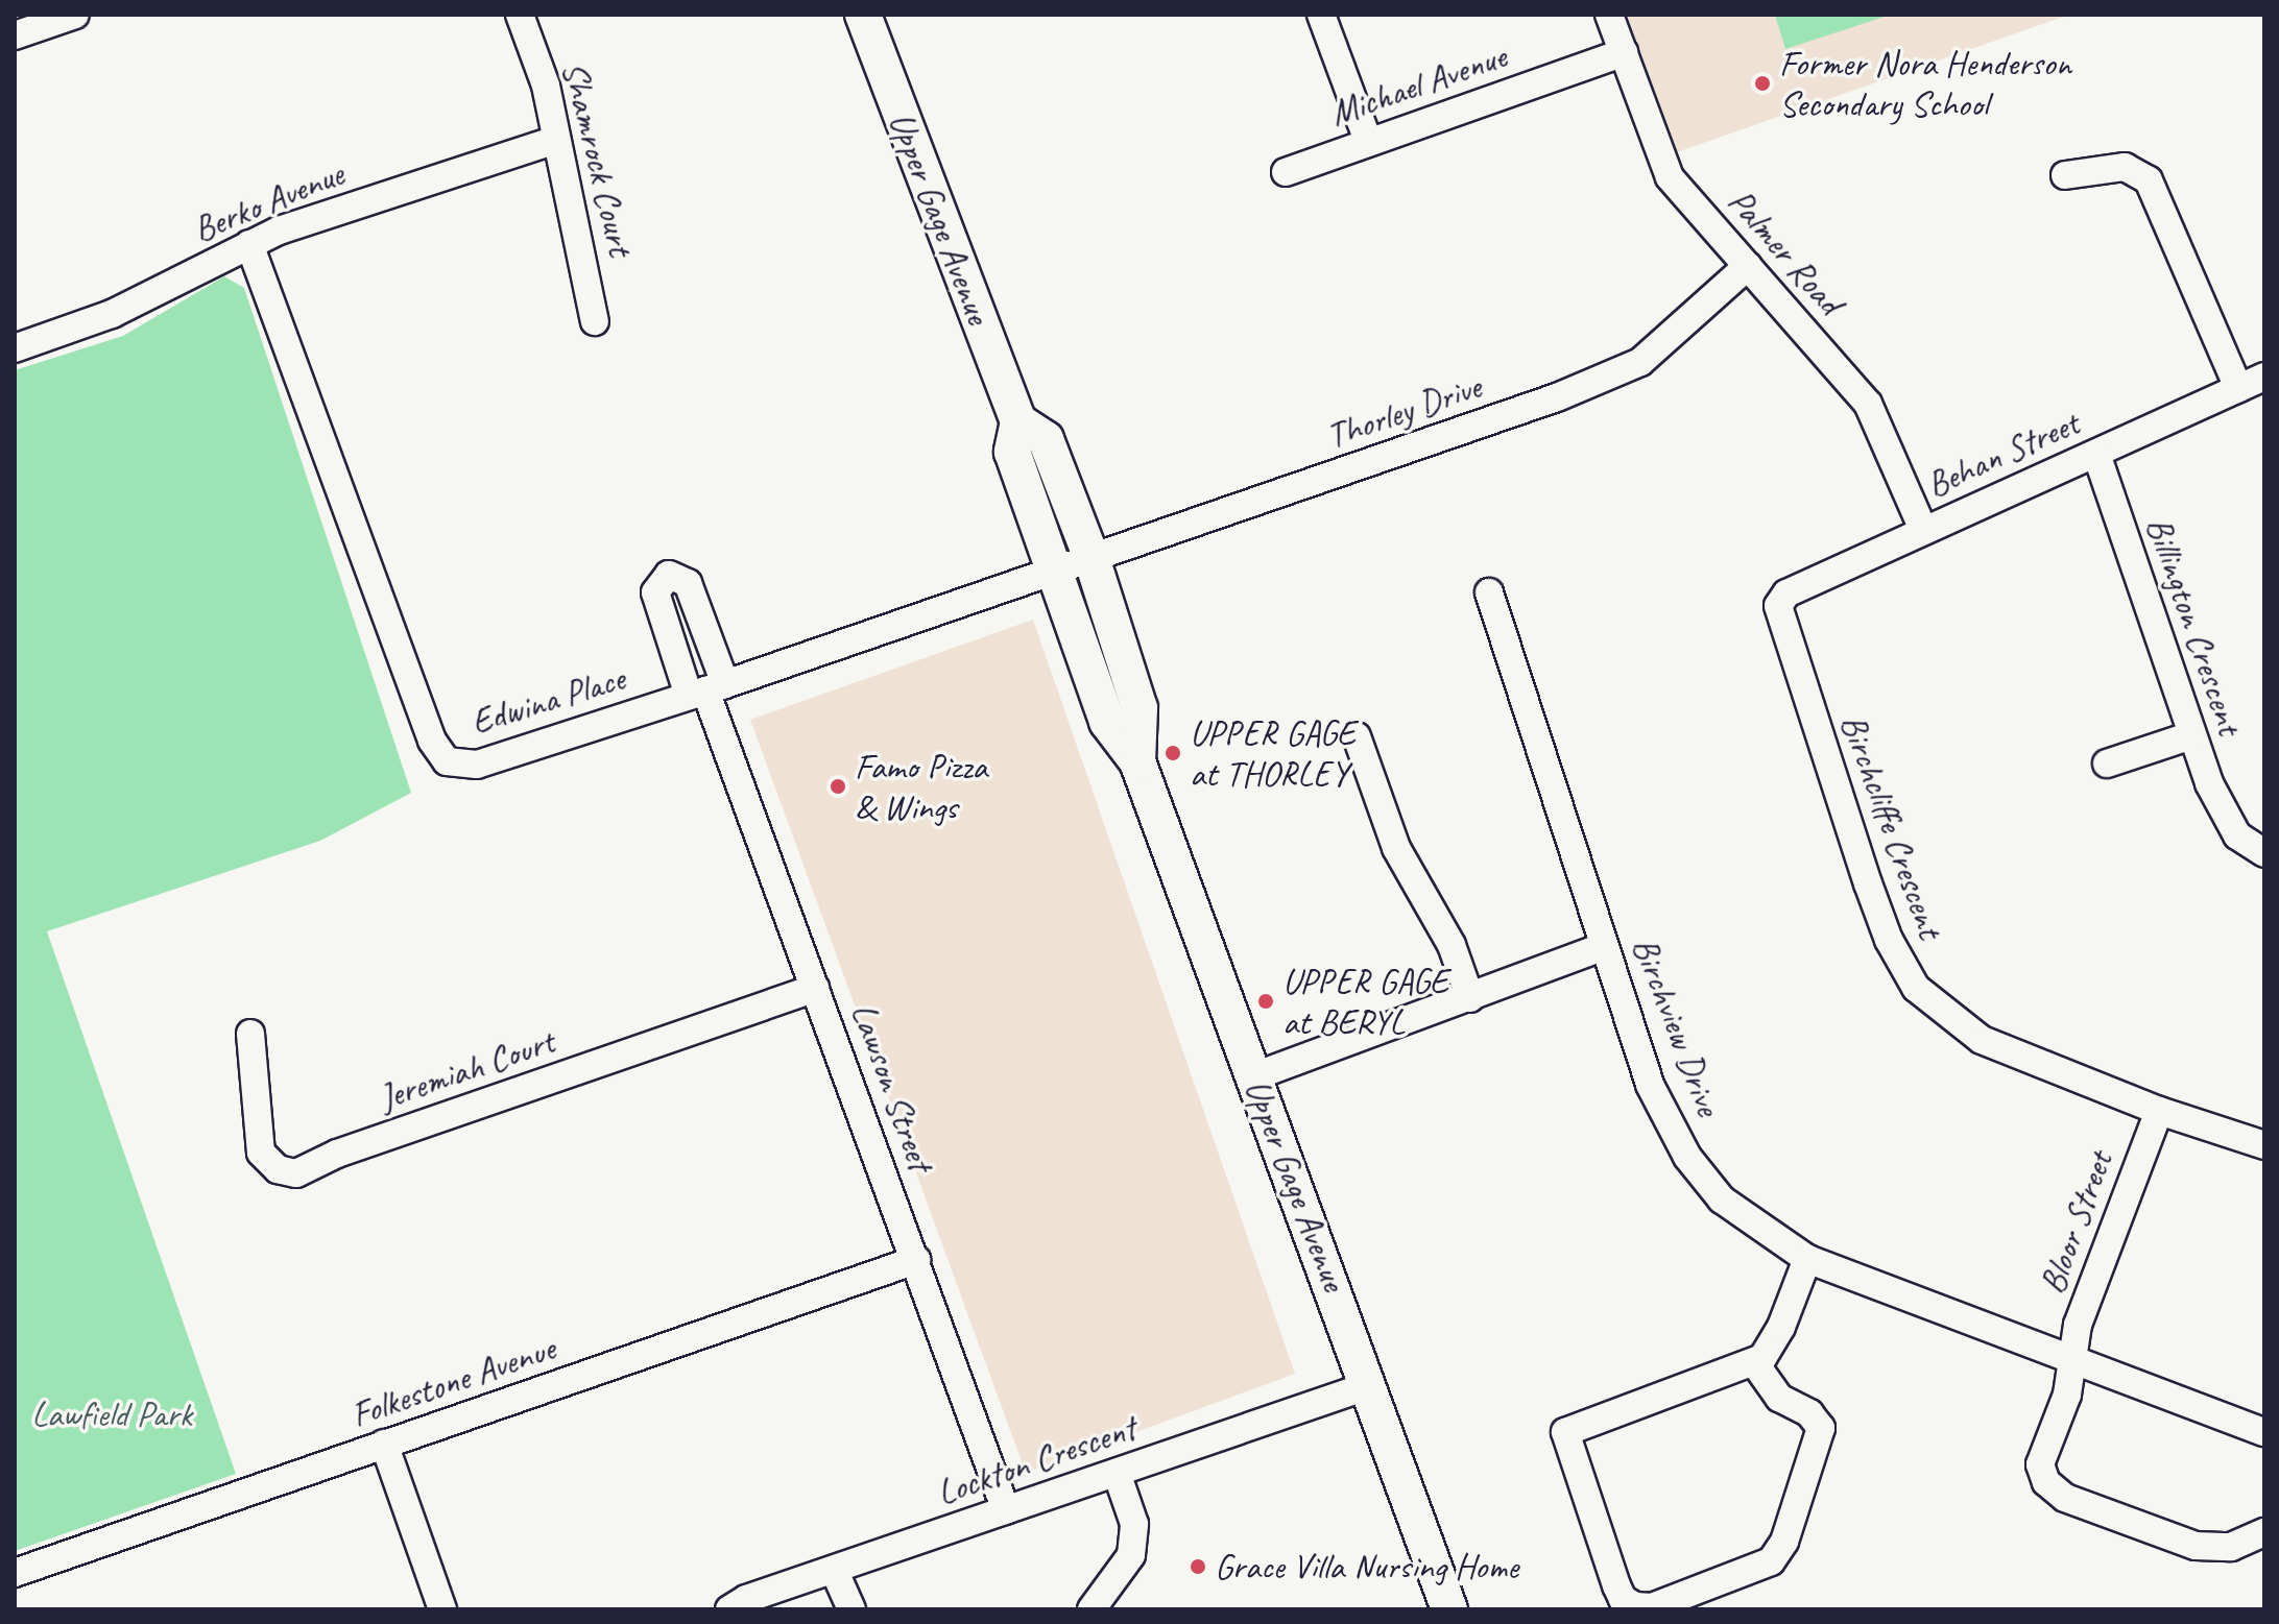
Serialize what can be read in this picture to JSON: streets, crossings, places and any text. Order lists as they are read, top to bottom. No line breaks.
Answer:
{"streets":{"main road":["Upper Gage Avenue"],"street":["Michael Avenue","Shamrock Court","Berko Avenue","Palmer Road","Thorley Drive","Behan Street","Billington Crescent","Edwina Place","Birchcliffe Crescent","Birchview Drive","Jeremiah Court","Lawson Street","Bloor Street","Folkestone Avenue","Lockton Crescent"]},"crossings":[["Michael Avenue","Palmer Road"],["Shamrock Court","Berko Avenue"],["Berko Avenue","Edwina Place"],["Upper Gage Avenue","Thorley Drive"],["Upper Gage Avenue","Edwina Place"],["Upper Gage Avenue","Lockton Crescent"],["Palmer Road","Thorley Drive"],["Palmer Road","Behan Street"],["Thorley Drive","Edwina Place"],["Behan Street","Billington Crescent"],["Behan Street","Birchcliffe Crescent"],["Edwina Place","Lawson Street"],["Birchcliffe Crescent","Bloor Street"],["Birchview Drive","Bloor Street"],["Jeremiah Court","Lawson Street"],["Lawson Street","Folkestone Avenue"],["Lawson Street","Lockton Crescent"]],"parks":["Lawfield Park"],"places":["Former Nora Henderson Secondary School","UPPER GAGE at THORLEY","Famo Pizza & Wings","UPPER GAGE at BERYL","Grace Villa Nursing Home"]}
